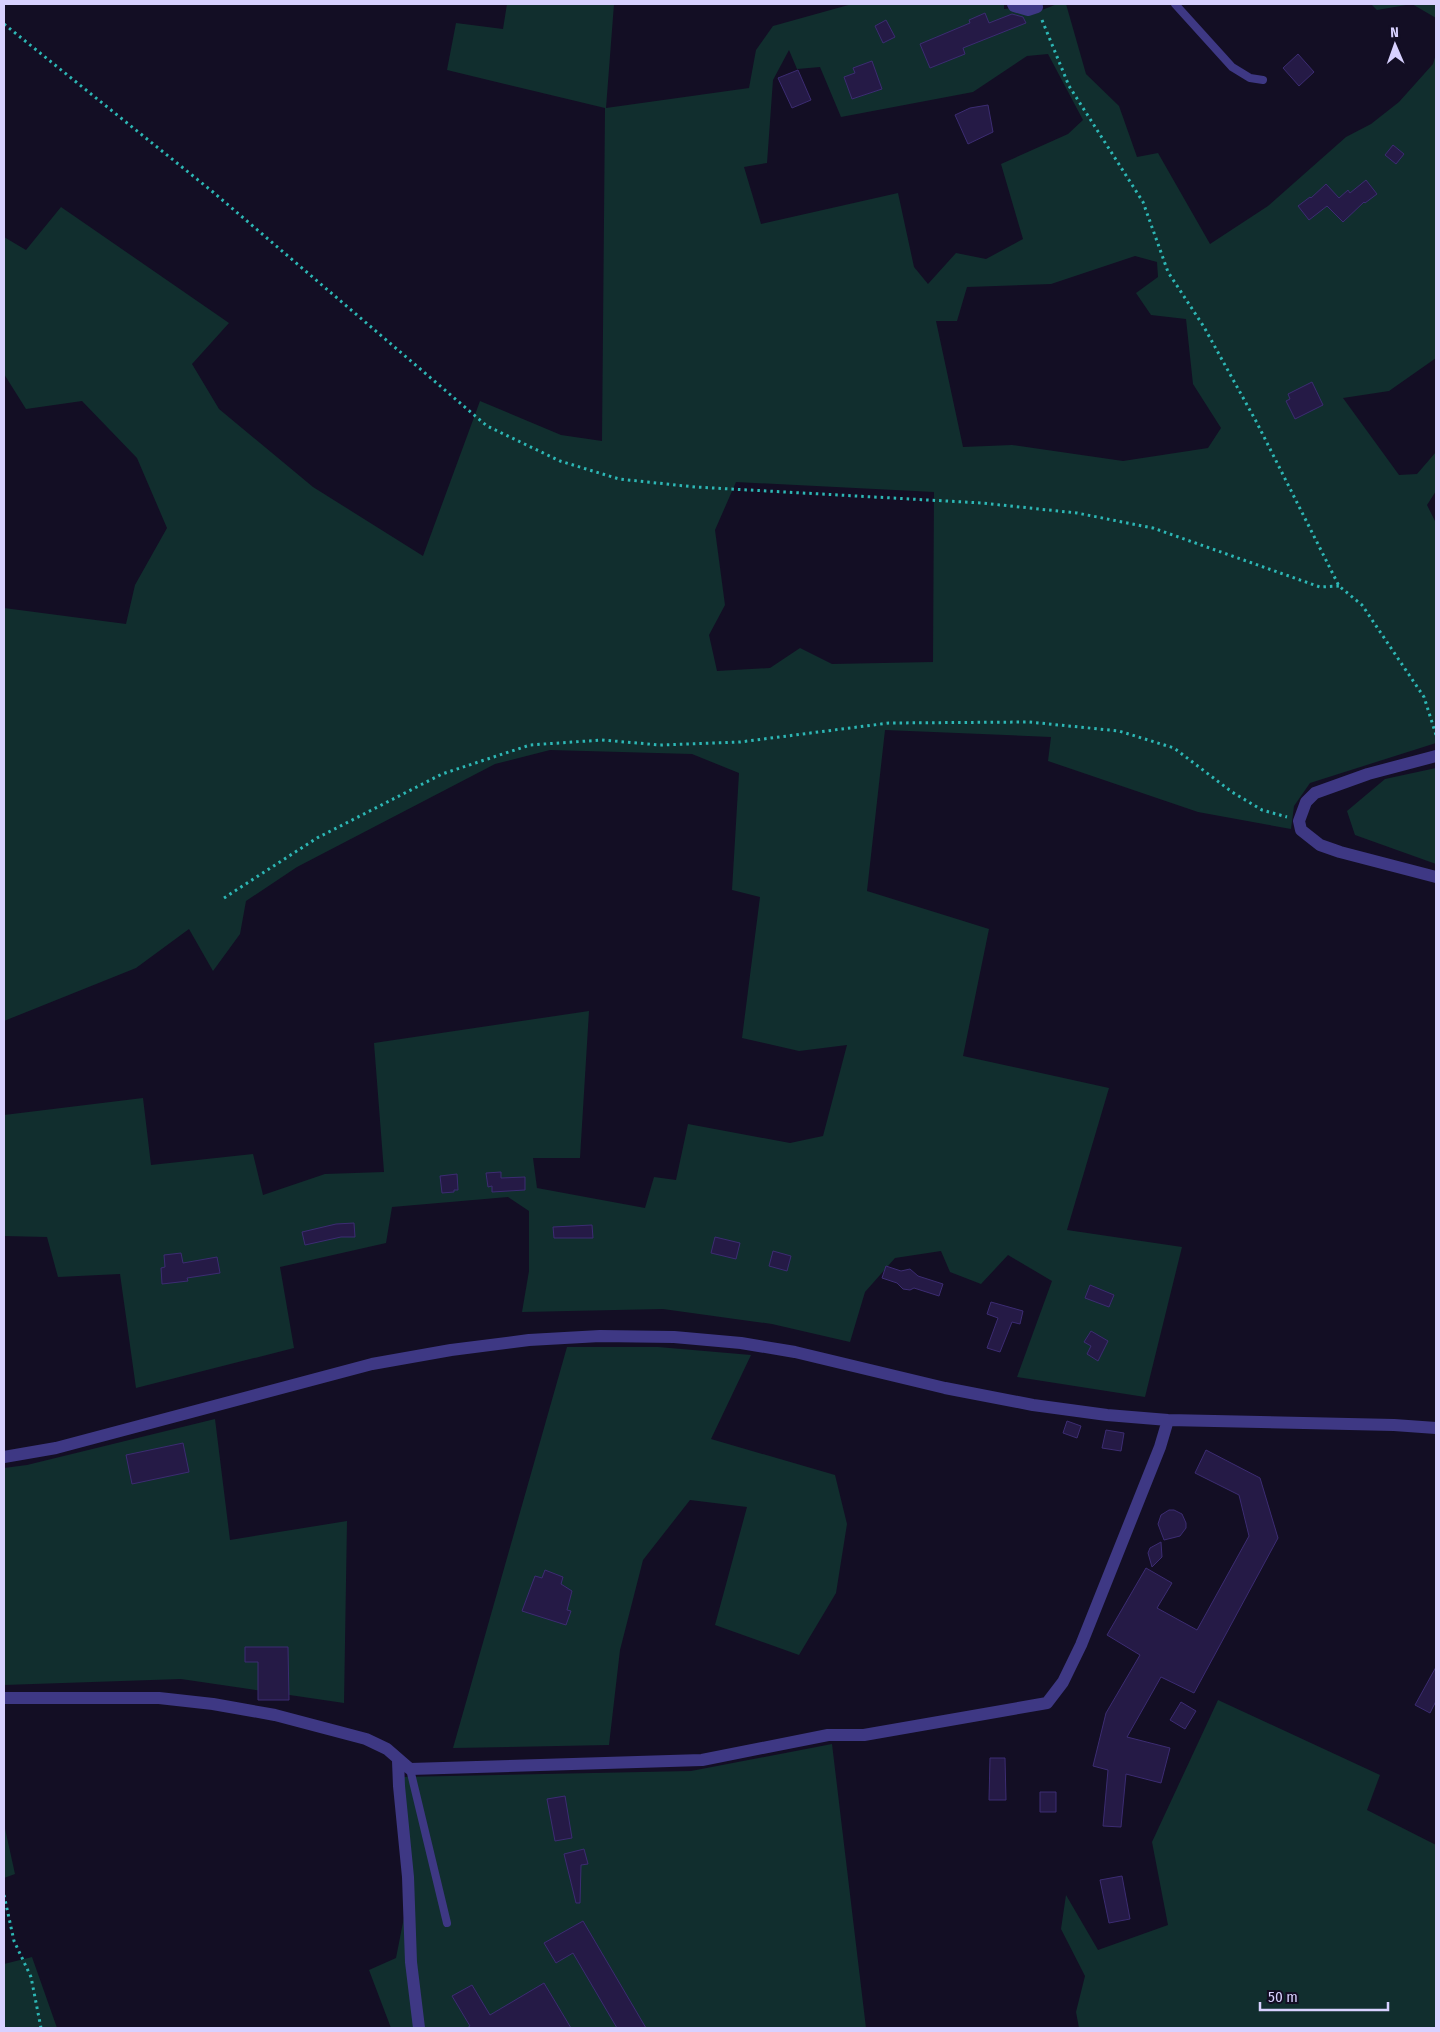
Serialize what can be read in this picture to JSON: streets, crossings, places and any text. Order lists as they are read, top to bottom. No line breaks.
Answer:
{"scale_bar":"50 m","north":"top"}
